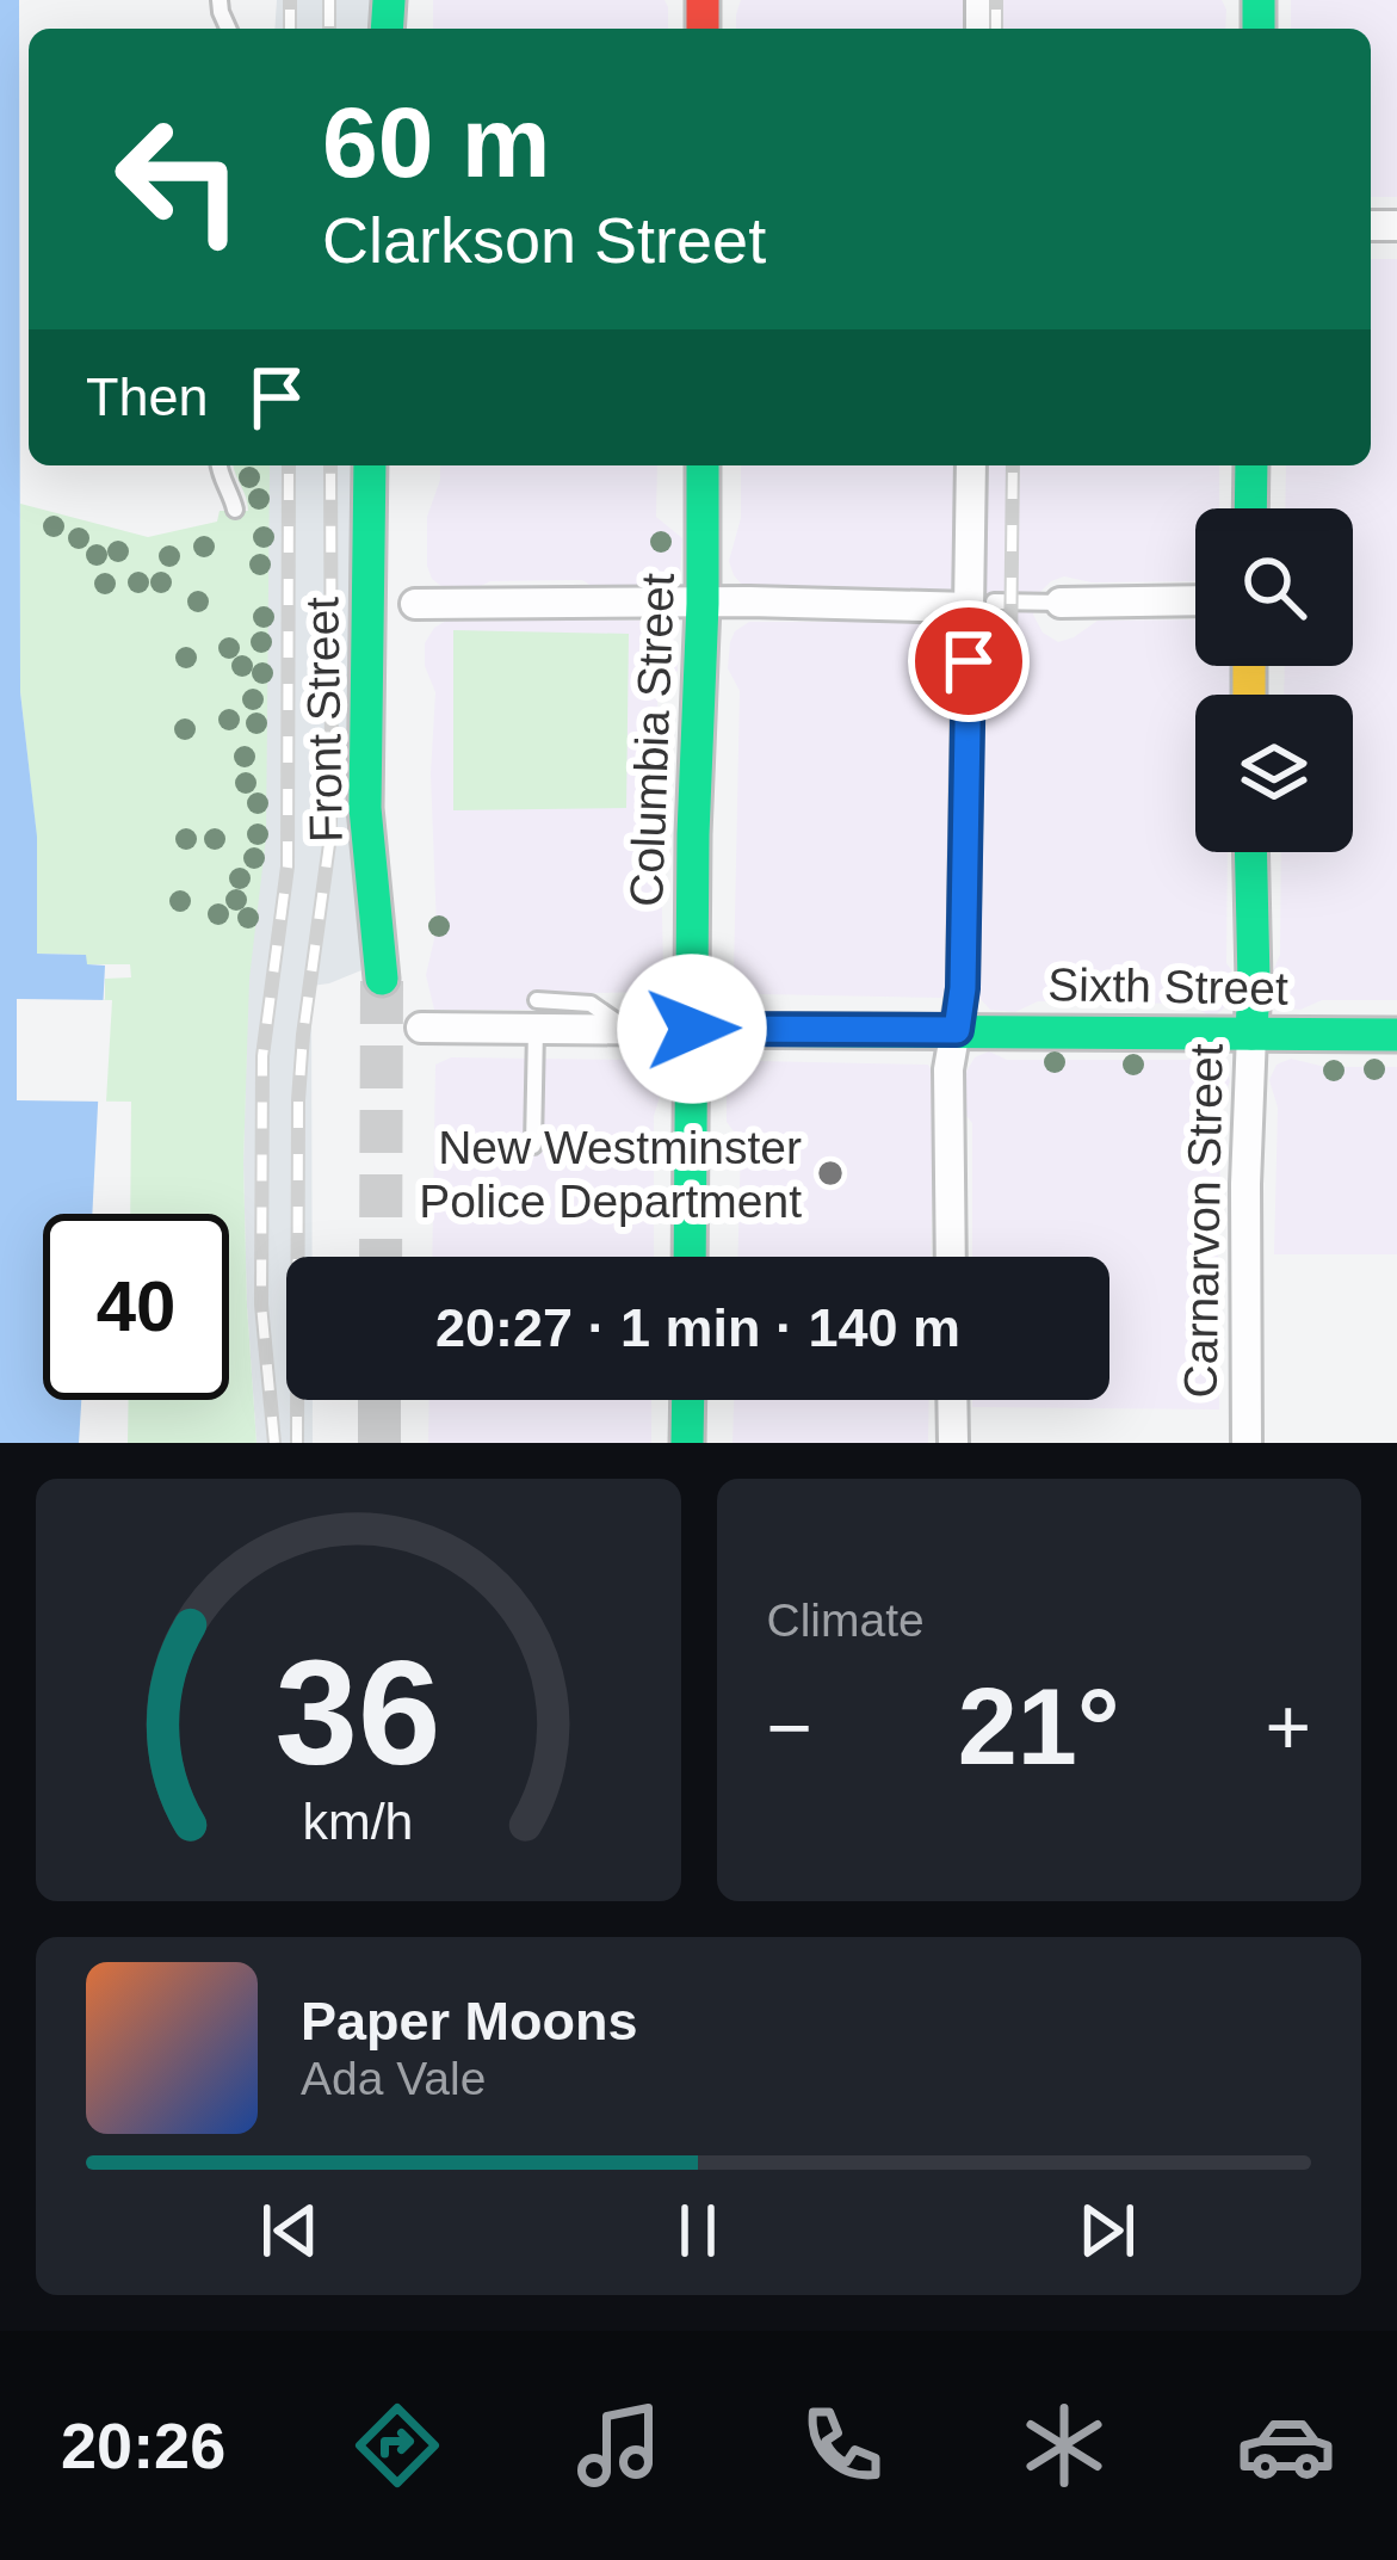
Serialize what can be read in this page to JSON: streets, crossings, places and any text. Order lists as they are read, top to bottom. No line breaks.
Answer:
{"streets":{"street":["Front Street","Columbia Street","Sixth Street","Carnarvon Street"]},"crossings":[["Columbia Street","Sixth Street"],["Sixth Street","Carnarvon Street"]],"places":["New Westminster Police Department"],"page":{"turn":["60 m","Clarkson Street"],"then":"Then","limit":"40","trip":"20:27 · 1 min · 140 m","tile":"Climate","heat":["−","21°","+"],"song":["Paper Moons","Ada Vale"],"tabs":"20:26","gauge":["36","km/h"]}}
